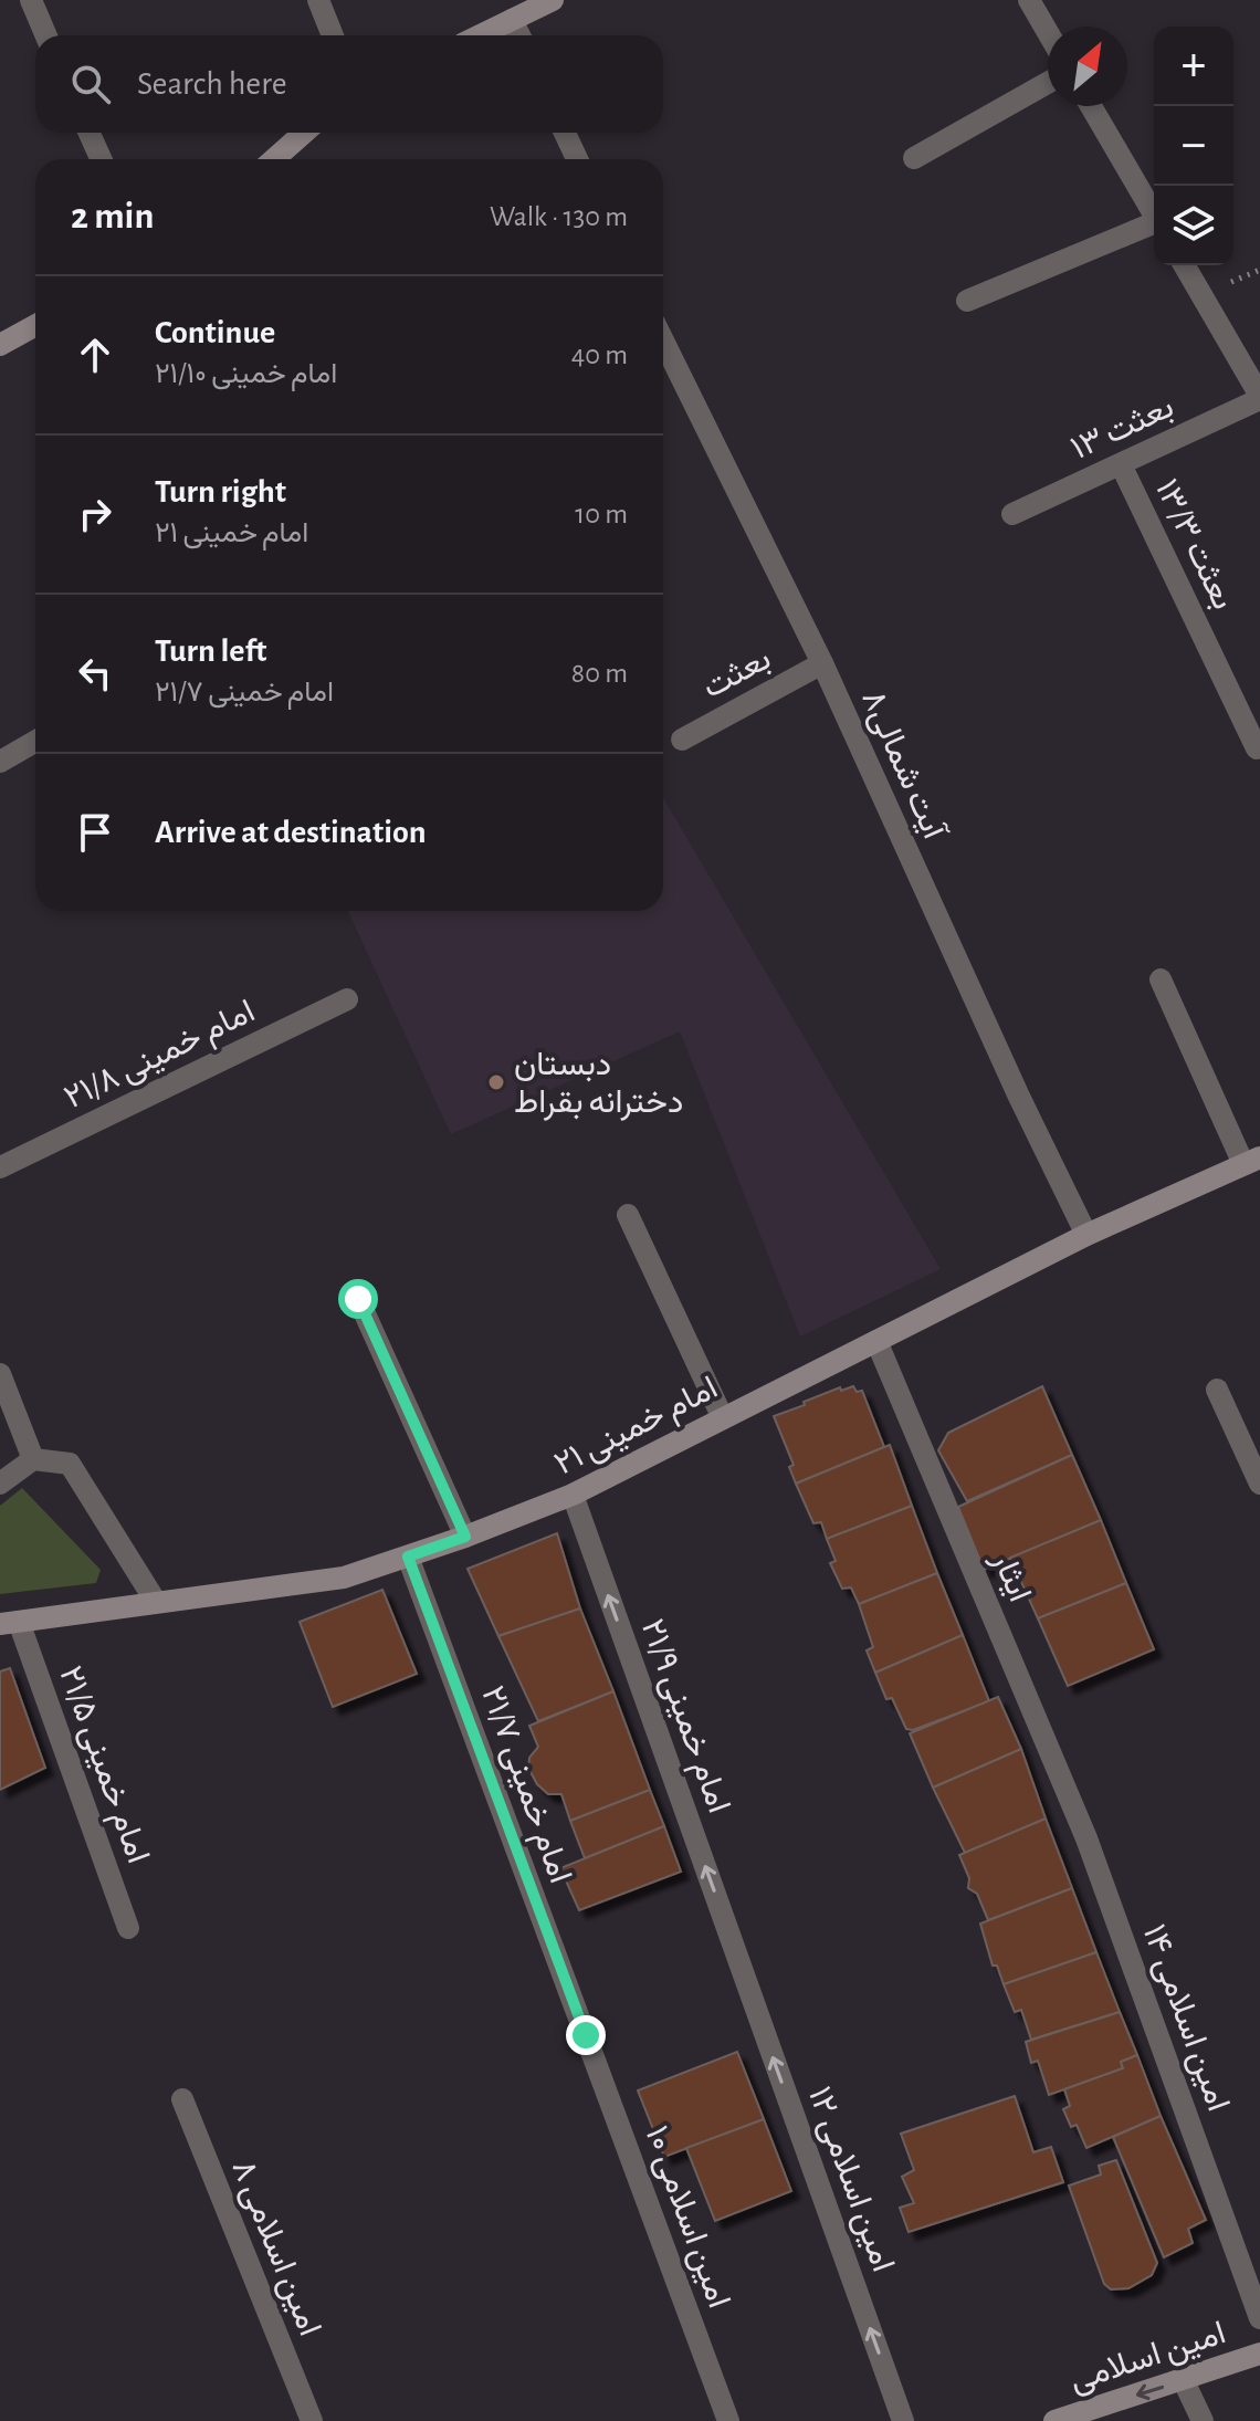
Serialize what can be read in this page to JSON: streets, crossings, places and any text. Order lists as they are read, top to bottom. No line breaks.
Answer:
{"streets":{"street":["بعثت ۱۳","بعثت ۱۳/۳","بعثت","آیت شمالی۸","امام خمینی ۲۱/۸","امام خمینی ۲۱","ایثار","امام خمینی ۲۱/۹","امام خمینی ۲۱/۵","امام خمینی ۲۱/۷","امین اسلامی ۱۴","امین اسلامی ۱۲","امین اسلامی ۱۰","امین اسلامی ۸","امین اسلامی"]},"crossings":[["بعثت ۱۳","بعثت ۱۳/۳"],["بعثت","آیت شمالی۸"],["آیت شمالی۸","امام خمینی ۲۱"],["امام خمینی ۲۱","ایثار"],["امام خمینی ۲۱","امام خمینی ۲۱/۹"],["امام خمینی ۲۱","امام خمینی ۲۱/۵"],["امام خمینی ۲۱","امام خمینی ۲۱/۷"],["ایثار","امین اسلامی ۱۴"],["امام خمینی ۲۱/۹","امین اسلامی ۱۲"],["امام خمینی ۲۱/۷","امین اسلامی ۱۰"]],"one_way":["امام خمینی ۲۱/۹","امین اسلامی ۱۲","امین اسلامی"],"places":["دبستان دخترانه بقراط"],"north":"top right","page":{"map_buttons":["+","−"],"search":"Search here","heading":["2 min","Walk · 130 m"],"list":[["Continue","امام خمینی ۲۱/۱۰","40 m"],["Turn right","امام خمینی ۲۱","10 m"],["Turn left","امام خمینی ۲۱/۷","80 m"],"Arrive at destination"]}}
